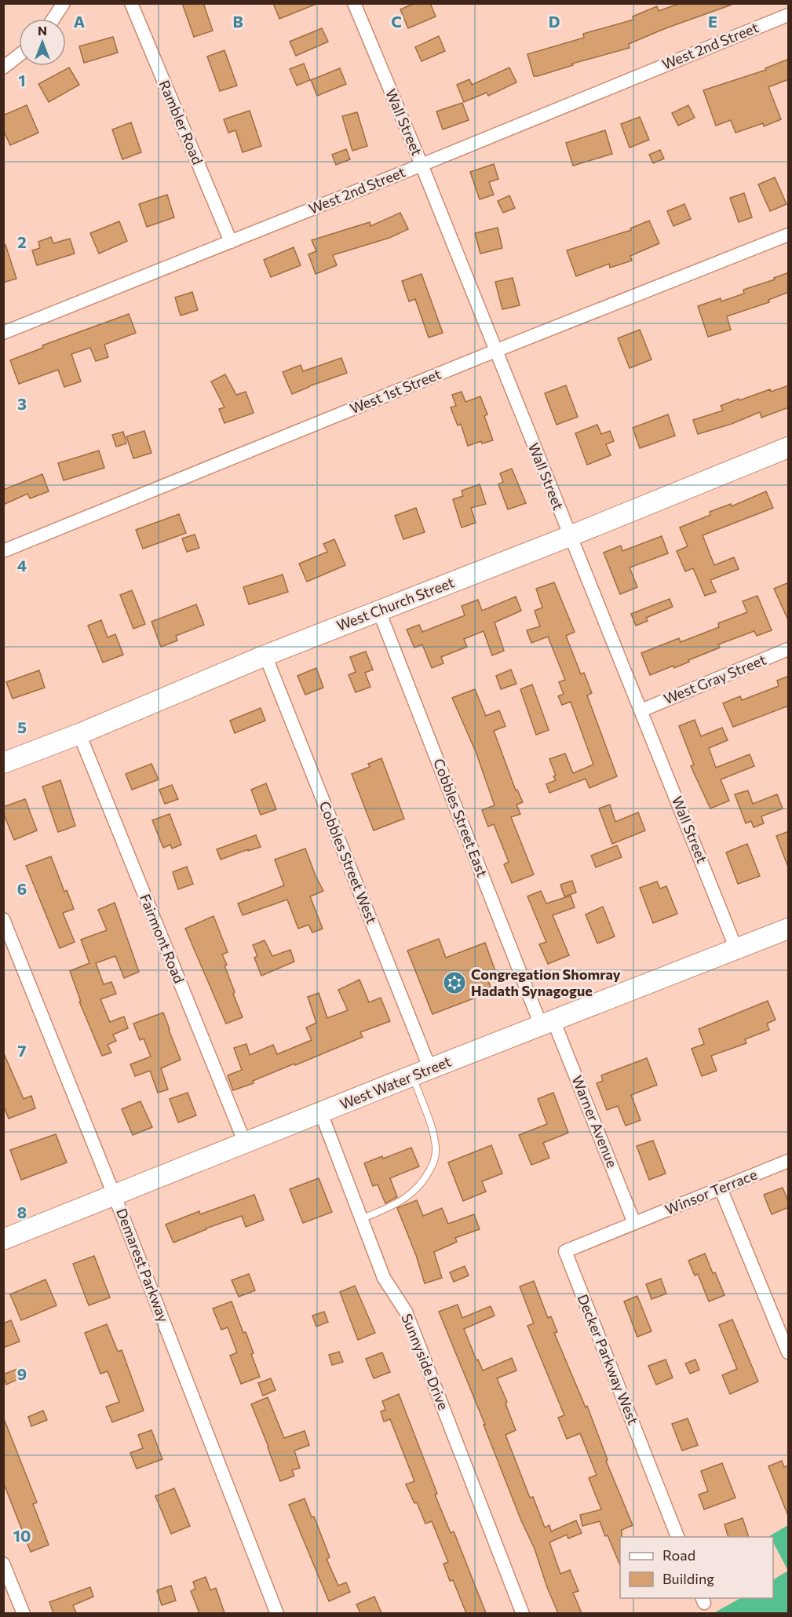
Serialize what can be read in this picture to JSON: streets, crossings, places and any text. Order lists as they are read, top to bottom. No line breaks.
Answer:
{"streets":{"main road":["West Church Street","West Water Street"],"street":["West 2nd Street","Rambler Road","Wall Street","West 1st Street","West Gray Street","Cobbles Street East","Cobbles Street West","Fairmont Road","Warner Avenue","Winsor Terrace","Demarest Parkway","Decker Parkway West","Sunnyside Drive"]},"crossings":[["West 2nd Street","Rambler Road"],["West 2nd Street","Wall Street"],["Wall Street","West 1st Street"],["Wall Street","West Church Street"],["Wall Street","West Gray Street"],["Wall Street","West Water Street"],["West Church Street","Cobbles Street East"],["West Church Street","Cobbles Street West"],["West Church Street","Fairmont Road"],["Cobbles Street East","West Water Street"],["Cobbles Street East","Warner Avenue"],["Cobbles Street West","West Water Street"],["Fairmont Road","West Water Street"],["West Water Street","Warner Avenue"],["West Water Street","Demarest Parkway"],["West Water Street","Sunnyside Drive"],["Warner Avenue","Winsor Terrace"],["Warner Avenue","Decker Parkway West"],["Winsor Terrace","Decker Parkway West"]],"places":{"synagogue":["Congregation Shomray Hadath Synagogue"]},"legend":["Road","Building"],"north":"top","grid":{"columns":["A","B","C","D","E"],"rows":["1","2","3","4","5","6","7","8","9","10"]}}
